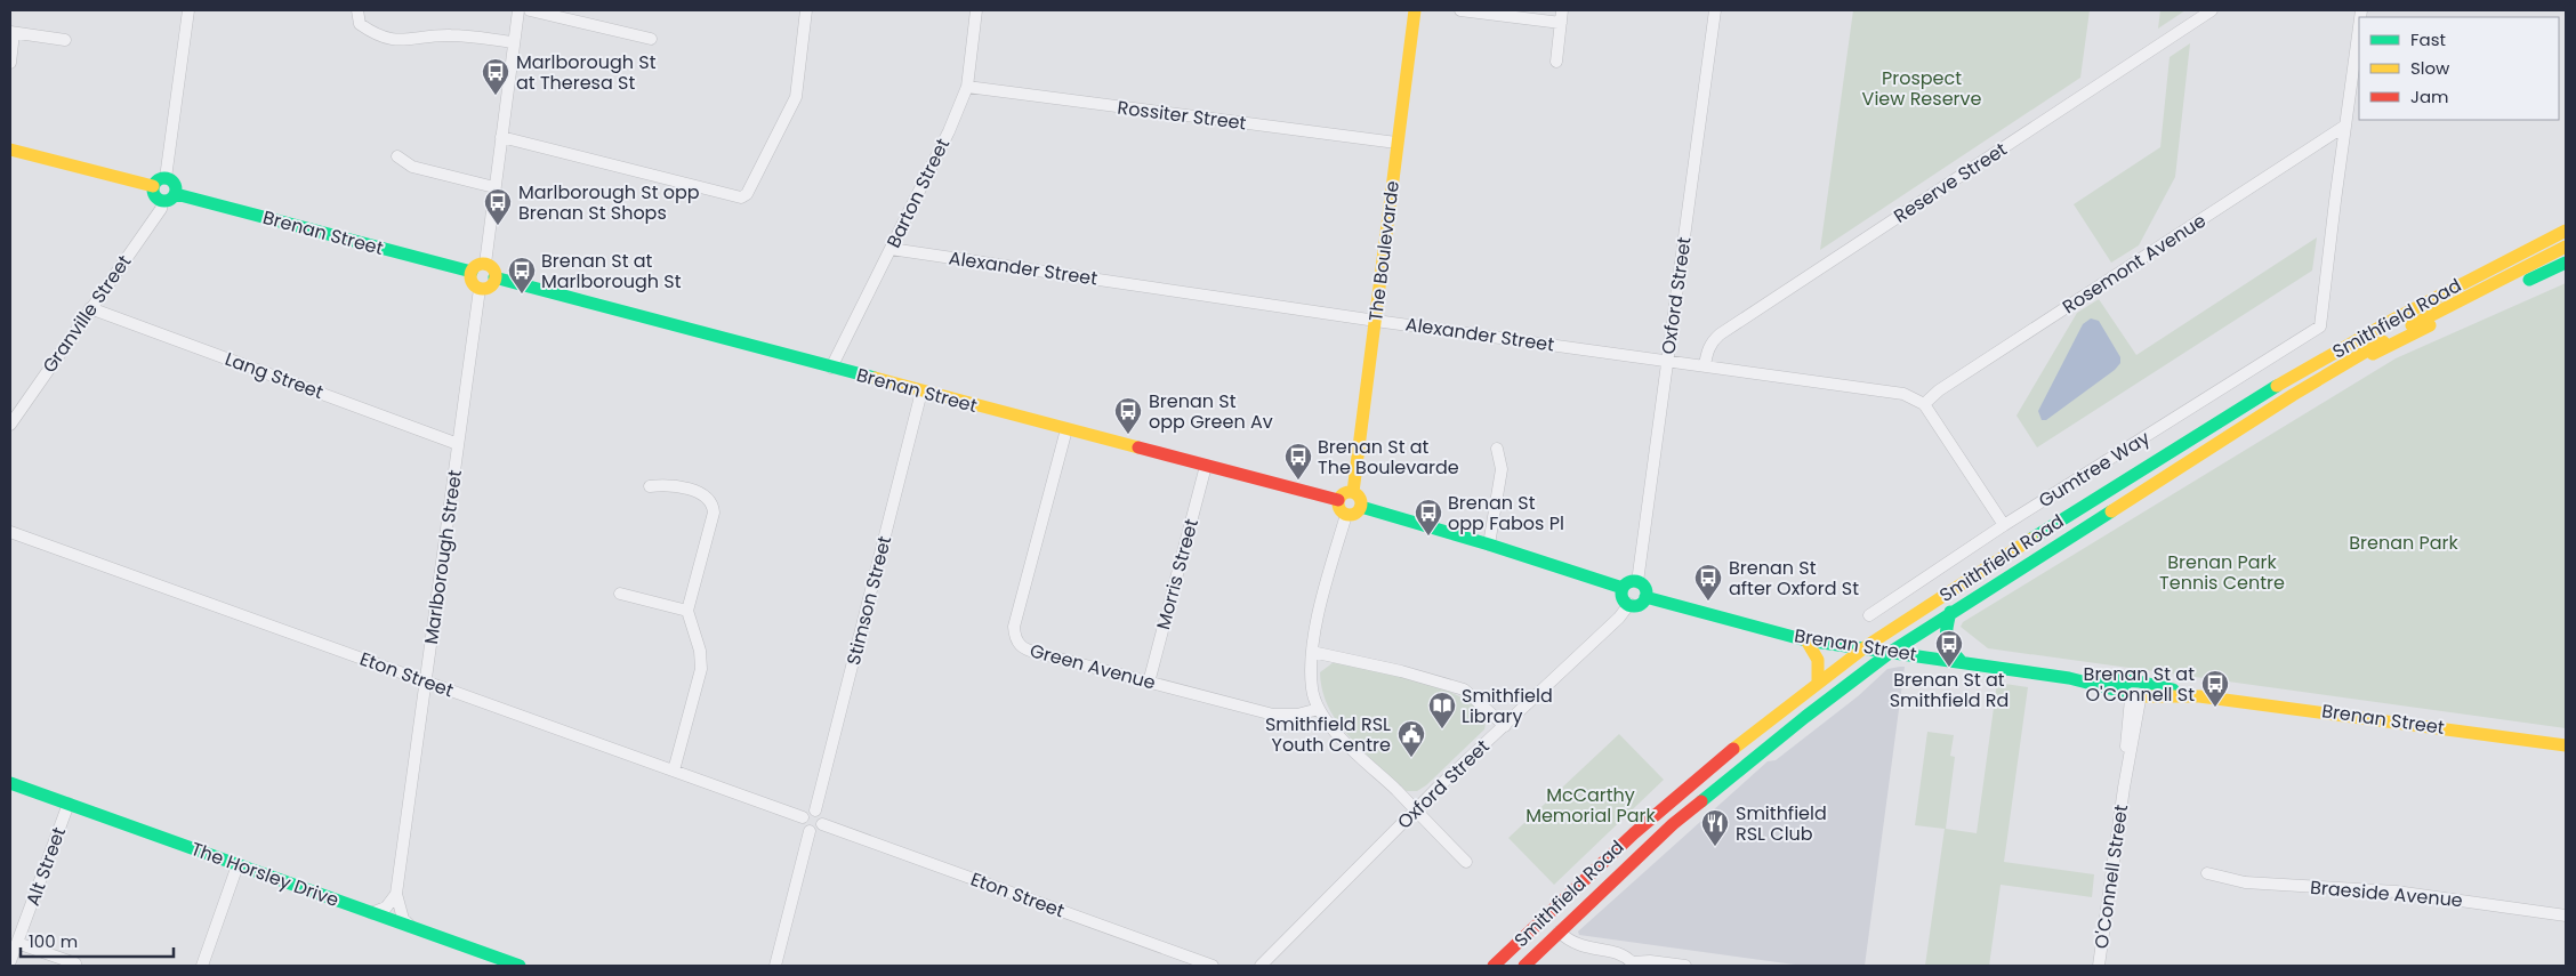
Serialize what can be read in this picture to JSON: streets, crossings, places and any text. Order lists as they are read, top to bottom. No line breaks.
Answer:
{"streets":{"main road":["Brenan Street","The Boulevarde","Smithfield Road","The Horsley Drive"],"street":["Rossiter Street","Reserve Street","Barton Street","Rosemont Avenue","Alexander Street","Oxford Street","Granville Street","Lang Street","Gumtree Way","Marlborough Street","Morris Street","Stimson Street","Green Avenue","Eton Street","Alt Street","O'Connell Street","Braeside Avenue"]},"crossings":[["Rossiter Street","Barton Street"],["Rossiter Street","The Boulevarde"],["Reserve Street","Alexander Street"],["Barton Street","Brenan Street"],["Barton Street","Alexander Street"],["Brenan Street","The Boulevarde"],["Brenan Street","Oxford Street"],["Brenan Street","Granville Street"],["Brenan Street","Smithfield Road"],["Brenan Street","Marlborough Street"],["Brenan Street","Morris Street"],["Brenan Street","Stimson Street"],["Brenan Street","Green Avenue"],["Brenan Street","O'Connell Street"],["The Boulevarde","Alexander Street"],["Rosemont Avenue","Alexander Street"],["Rosemont Avenue","Gumtree Way"],["Alexander Street","Oxford Street"],["Granville Street","Lang Street"],["Lang Street","Marlborough Street"],["Marlborough Street","Eton Street"],["Marlborough Street","The Horsley Drive"],["Morris Street","Green Avenue"],["Stimson Street","Eton Street"],["Alt Street","The Horsley Drive"]],"parks":["Prospect View Reserve","Brenan Park","Brenan Park Tennis Centre","McCarthy Memorial Park"],"places":{"bus stop":["Marlborough St at Theresa St","Marlborough St opp Brenan St Shops","Brenan St at Marlborough St","Brenan St opp Green Av","Brenan St at The Boulevarde","Brenan St opp Fabos Pl","Brenan St after Oxford St","Brenan St at Smithfield Rd","Brenan St at O'Connell St"],"library":["Smithfield Library"],"public building":["Smithfield RSL Youth Centre"],"restaurant":["Smithfield RSL Club"]},"legend":["Fast","Slow","Jam"],"scale_bar":"100 m"}
